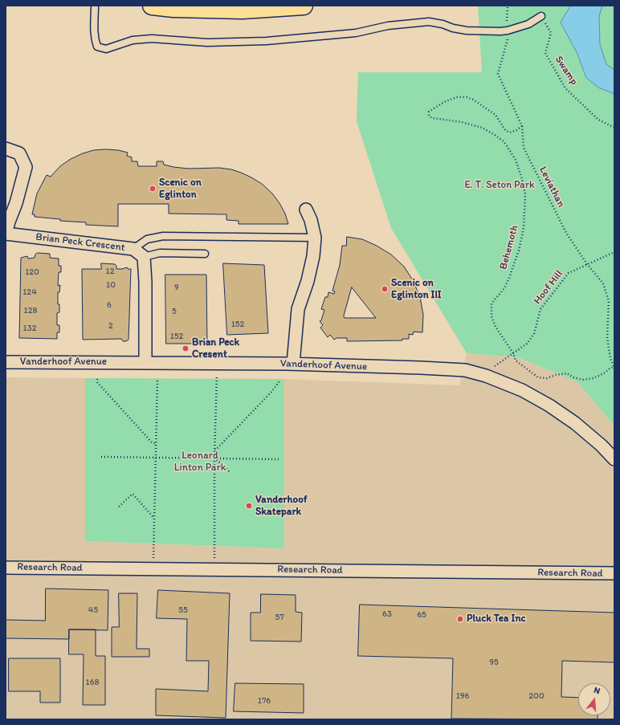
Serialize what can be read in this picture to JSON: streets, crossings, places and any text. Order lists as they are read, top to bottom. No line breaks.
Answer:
{"streets":{"street":["Brian Peck Crescent","Vanderhoof Avenue","Research Road"],"path":["Swamp","Leviathan","Behemoth","Hoof Hill"]},"crossings":[["Leviathan","Behemoth"],["Leviathan","Hoof Hill"],["Behemoth","Hoof Hill"],["Hoof Hill","Vanderhoof Avenue"]],"parks":["E. T. Seton Park","Leonard Linton Park"],"places":["Scenic on Eglinton","Scenic on Eglinton III","Brian Peck Cresent","Vanderhoof Skatepark","Pluck Tea Inc"],"house_numbers":["12","120","10","9","124","6","128","5","152","2","132","152","45","55","63","65","57","95","168","196","200","176"],"north":"top"}
